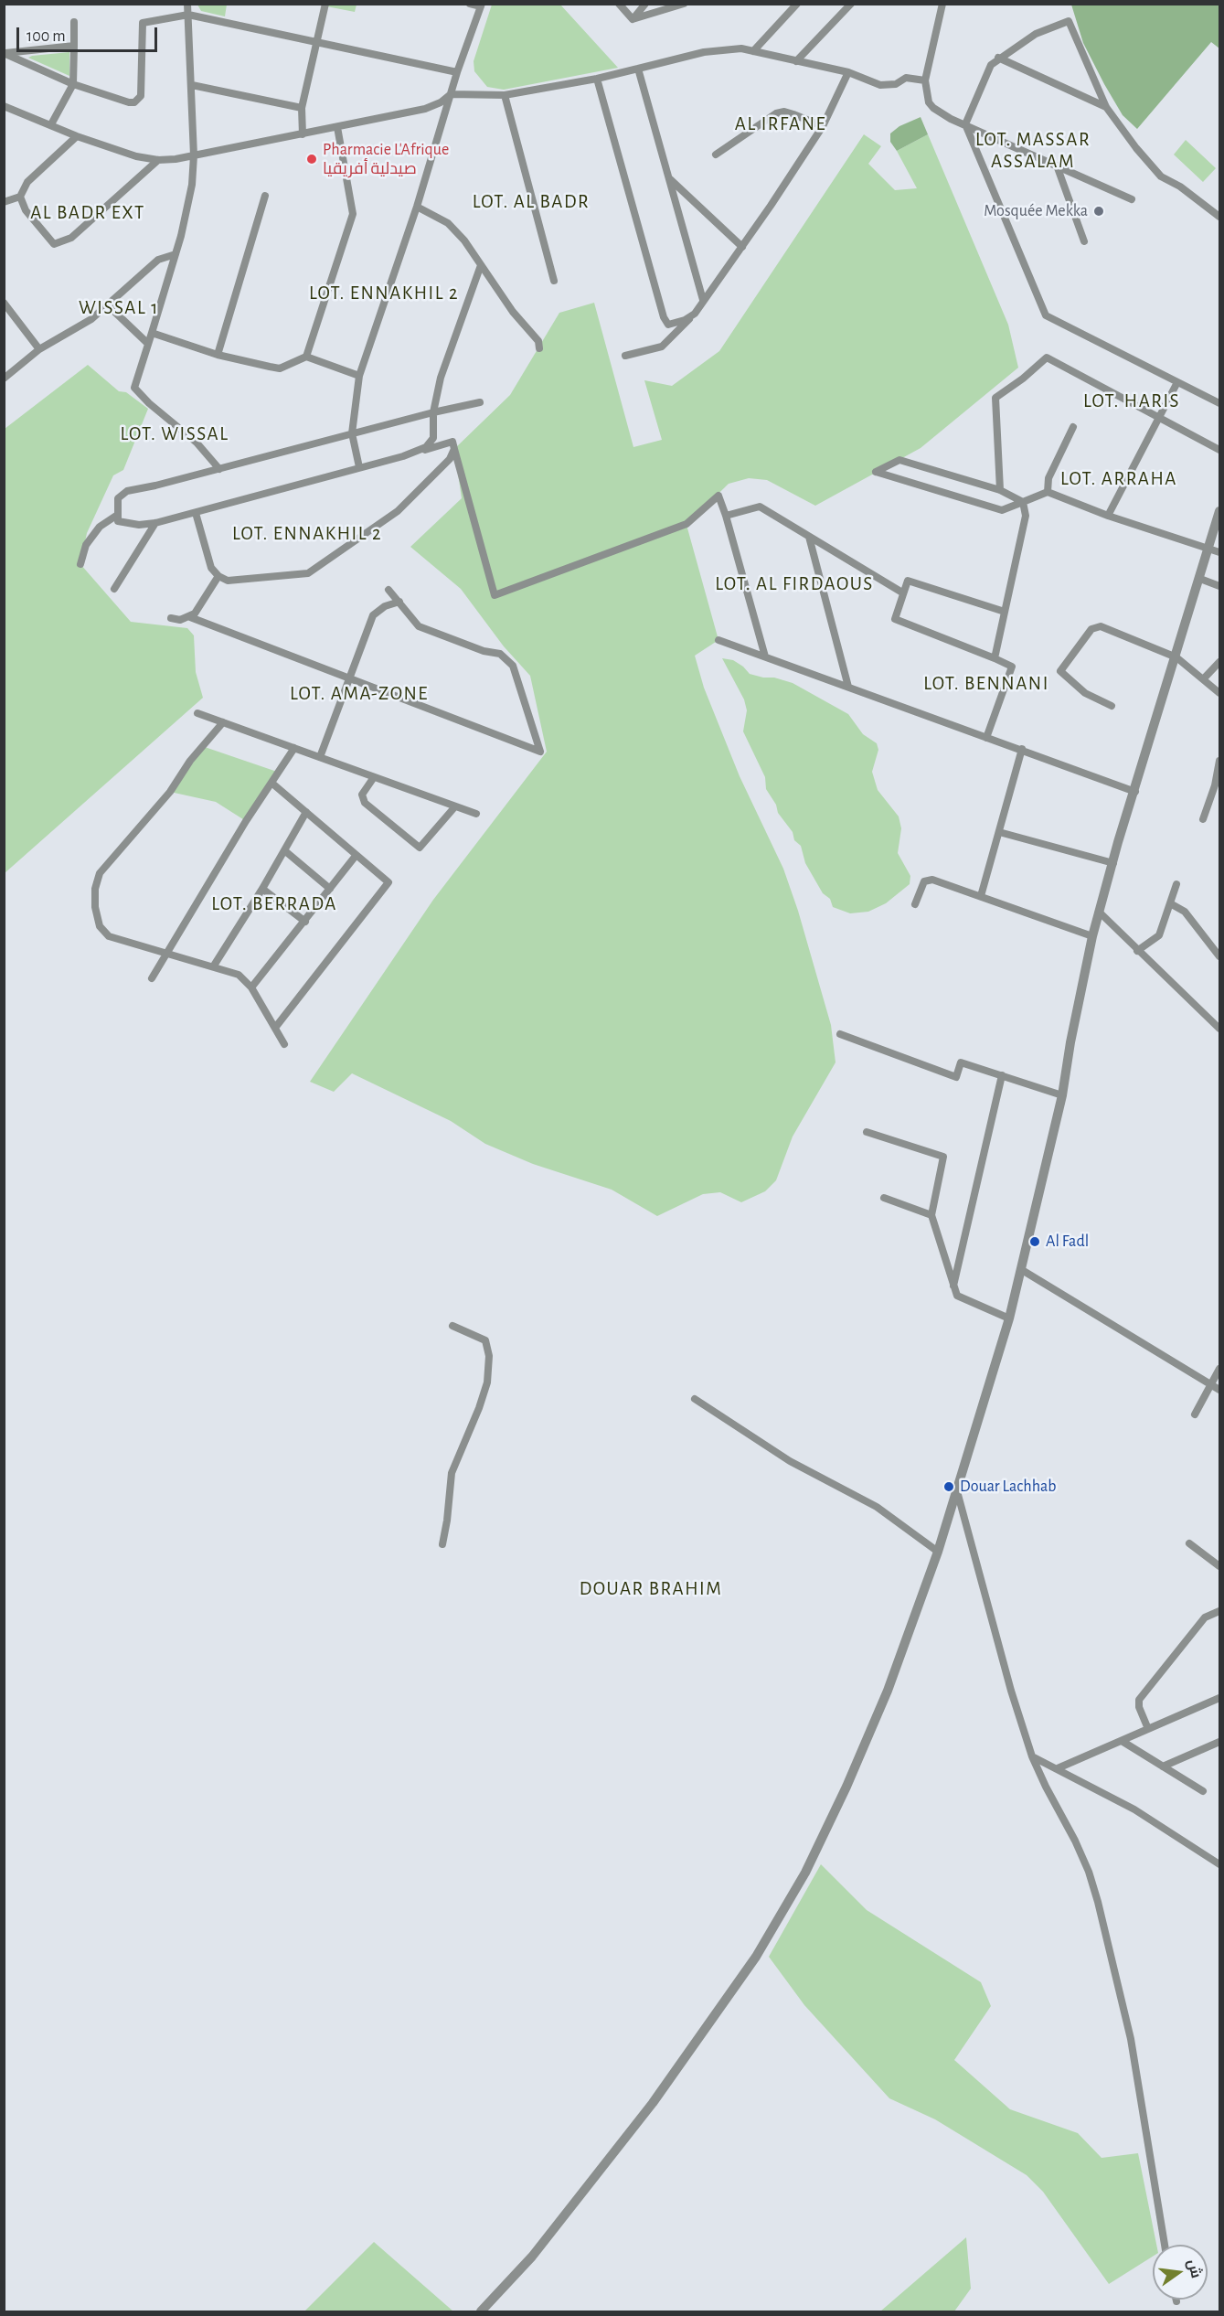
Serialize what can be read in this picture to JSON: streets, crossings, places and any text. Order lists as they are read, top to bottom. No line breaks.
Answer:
{"districts":["AL IRFANE","LOT. MASSAR ASSALAM","LOT. AL BADR","AL BADR EXT","LOT. ENNAKHIL 2","WISSAL 1","LOT. HARIS","LOT. WISSAL","LOT. ARRAHA","LOT. ENNAKHIL 2","LOT. AL FIRDAOUS","LOT. BENNANI","LOT. AMA-ZONE","LOT. BERRADA","DOUAR BRAHIM"],"places":["Pharmacie L'Afrique صيدلية أفريقيا","Mosquée Mekka","Al Fadl","Douar Lachhab"],"scale_bar":"100 m","north":"right"}
